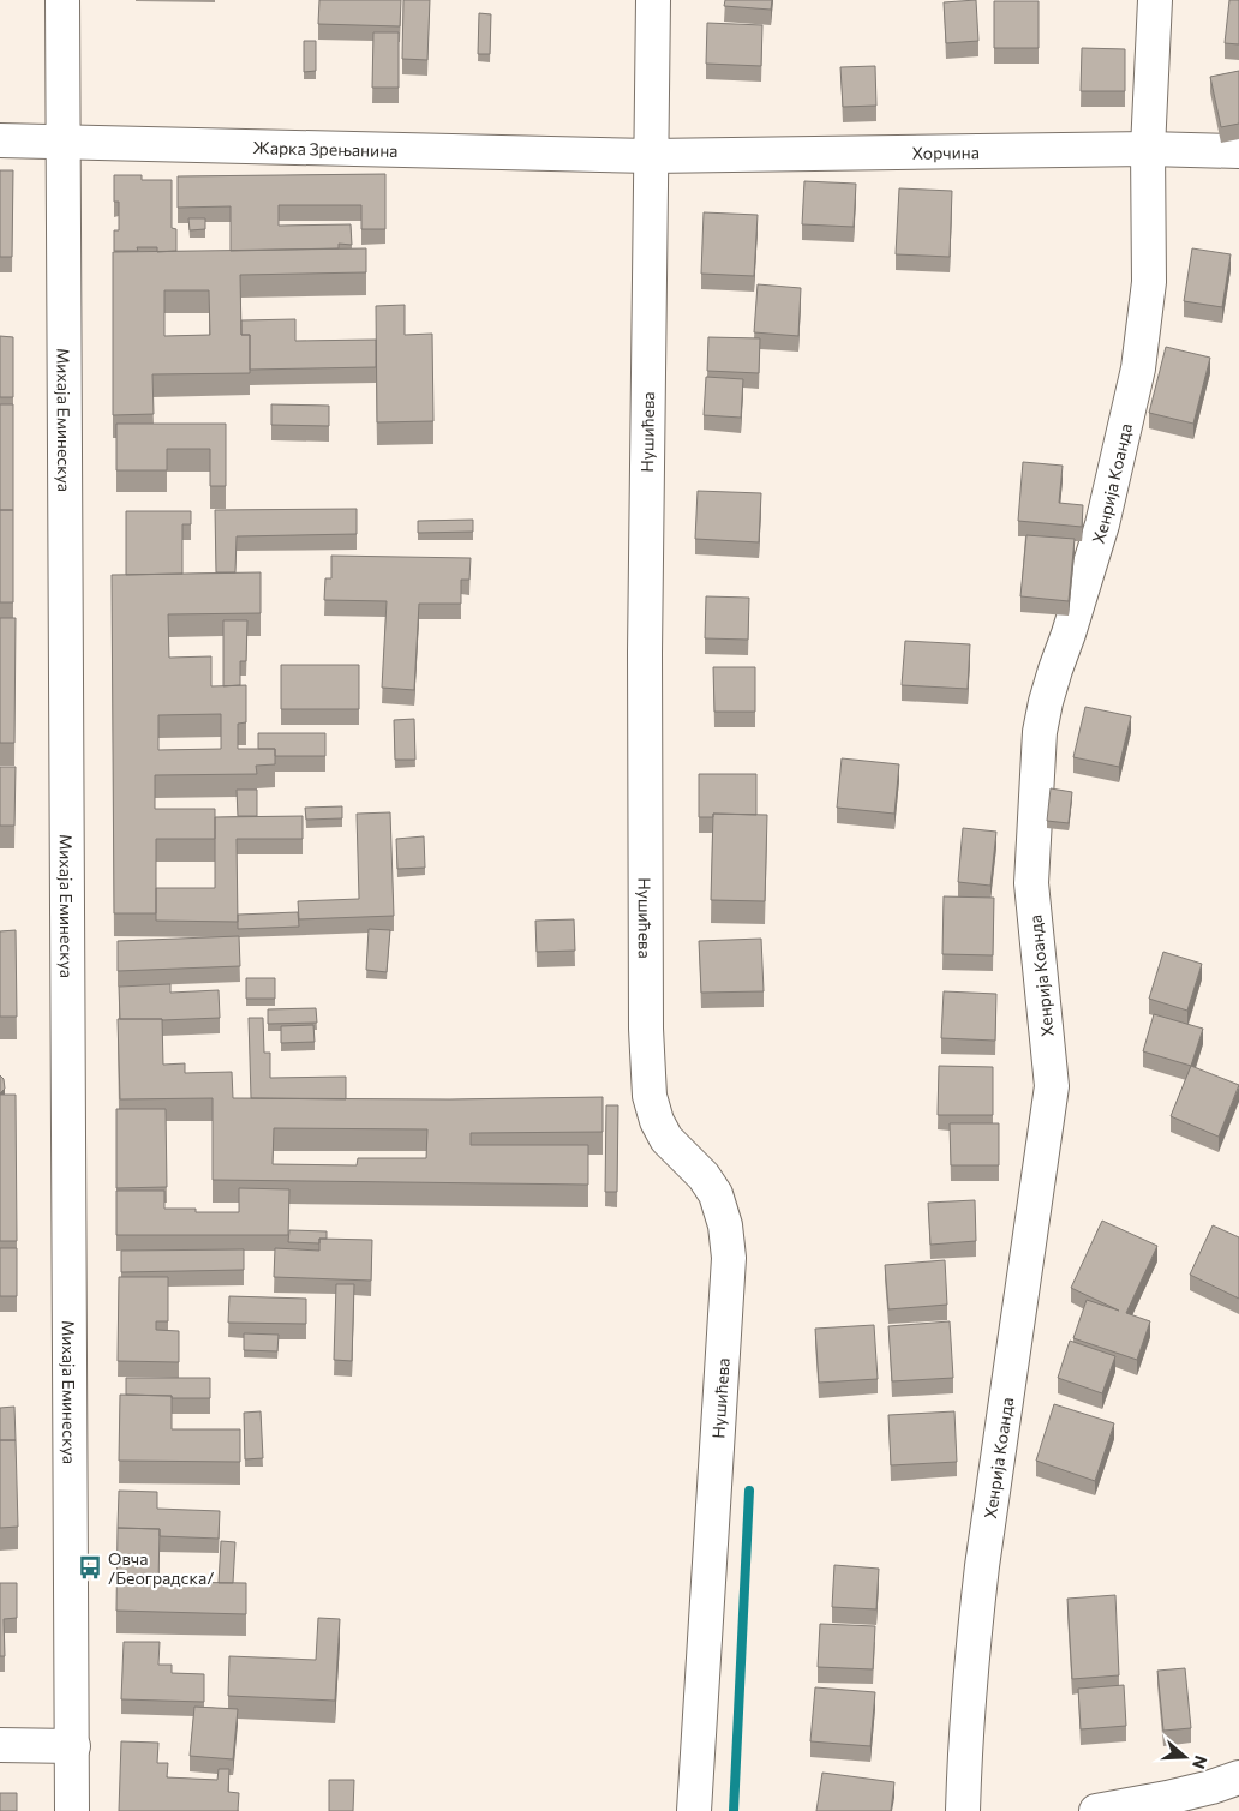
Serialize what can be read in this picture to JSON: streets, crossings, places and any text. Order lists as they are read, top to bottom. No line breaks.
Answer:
{"streets":{"street":["Жарка Зрењанина","Хорчина","Михаја Еминескуа","Нушићева","Хенрија Коанда"]},"crossings":[["Жарка Зрењанина","Хорчина"],["Жарка Зрењанина","Михаја Еминескуа"],["Жарка Зрењанина","Нушићева"],["Хорчина","Нушићева"],["Хорчина","Хенрија Коанда"]],"places":{"bus stop":["Овча /Београдска/"]},"north":"right"}
